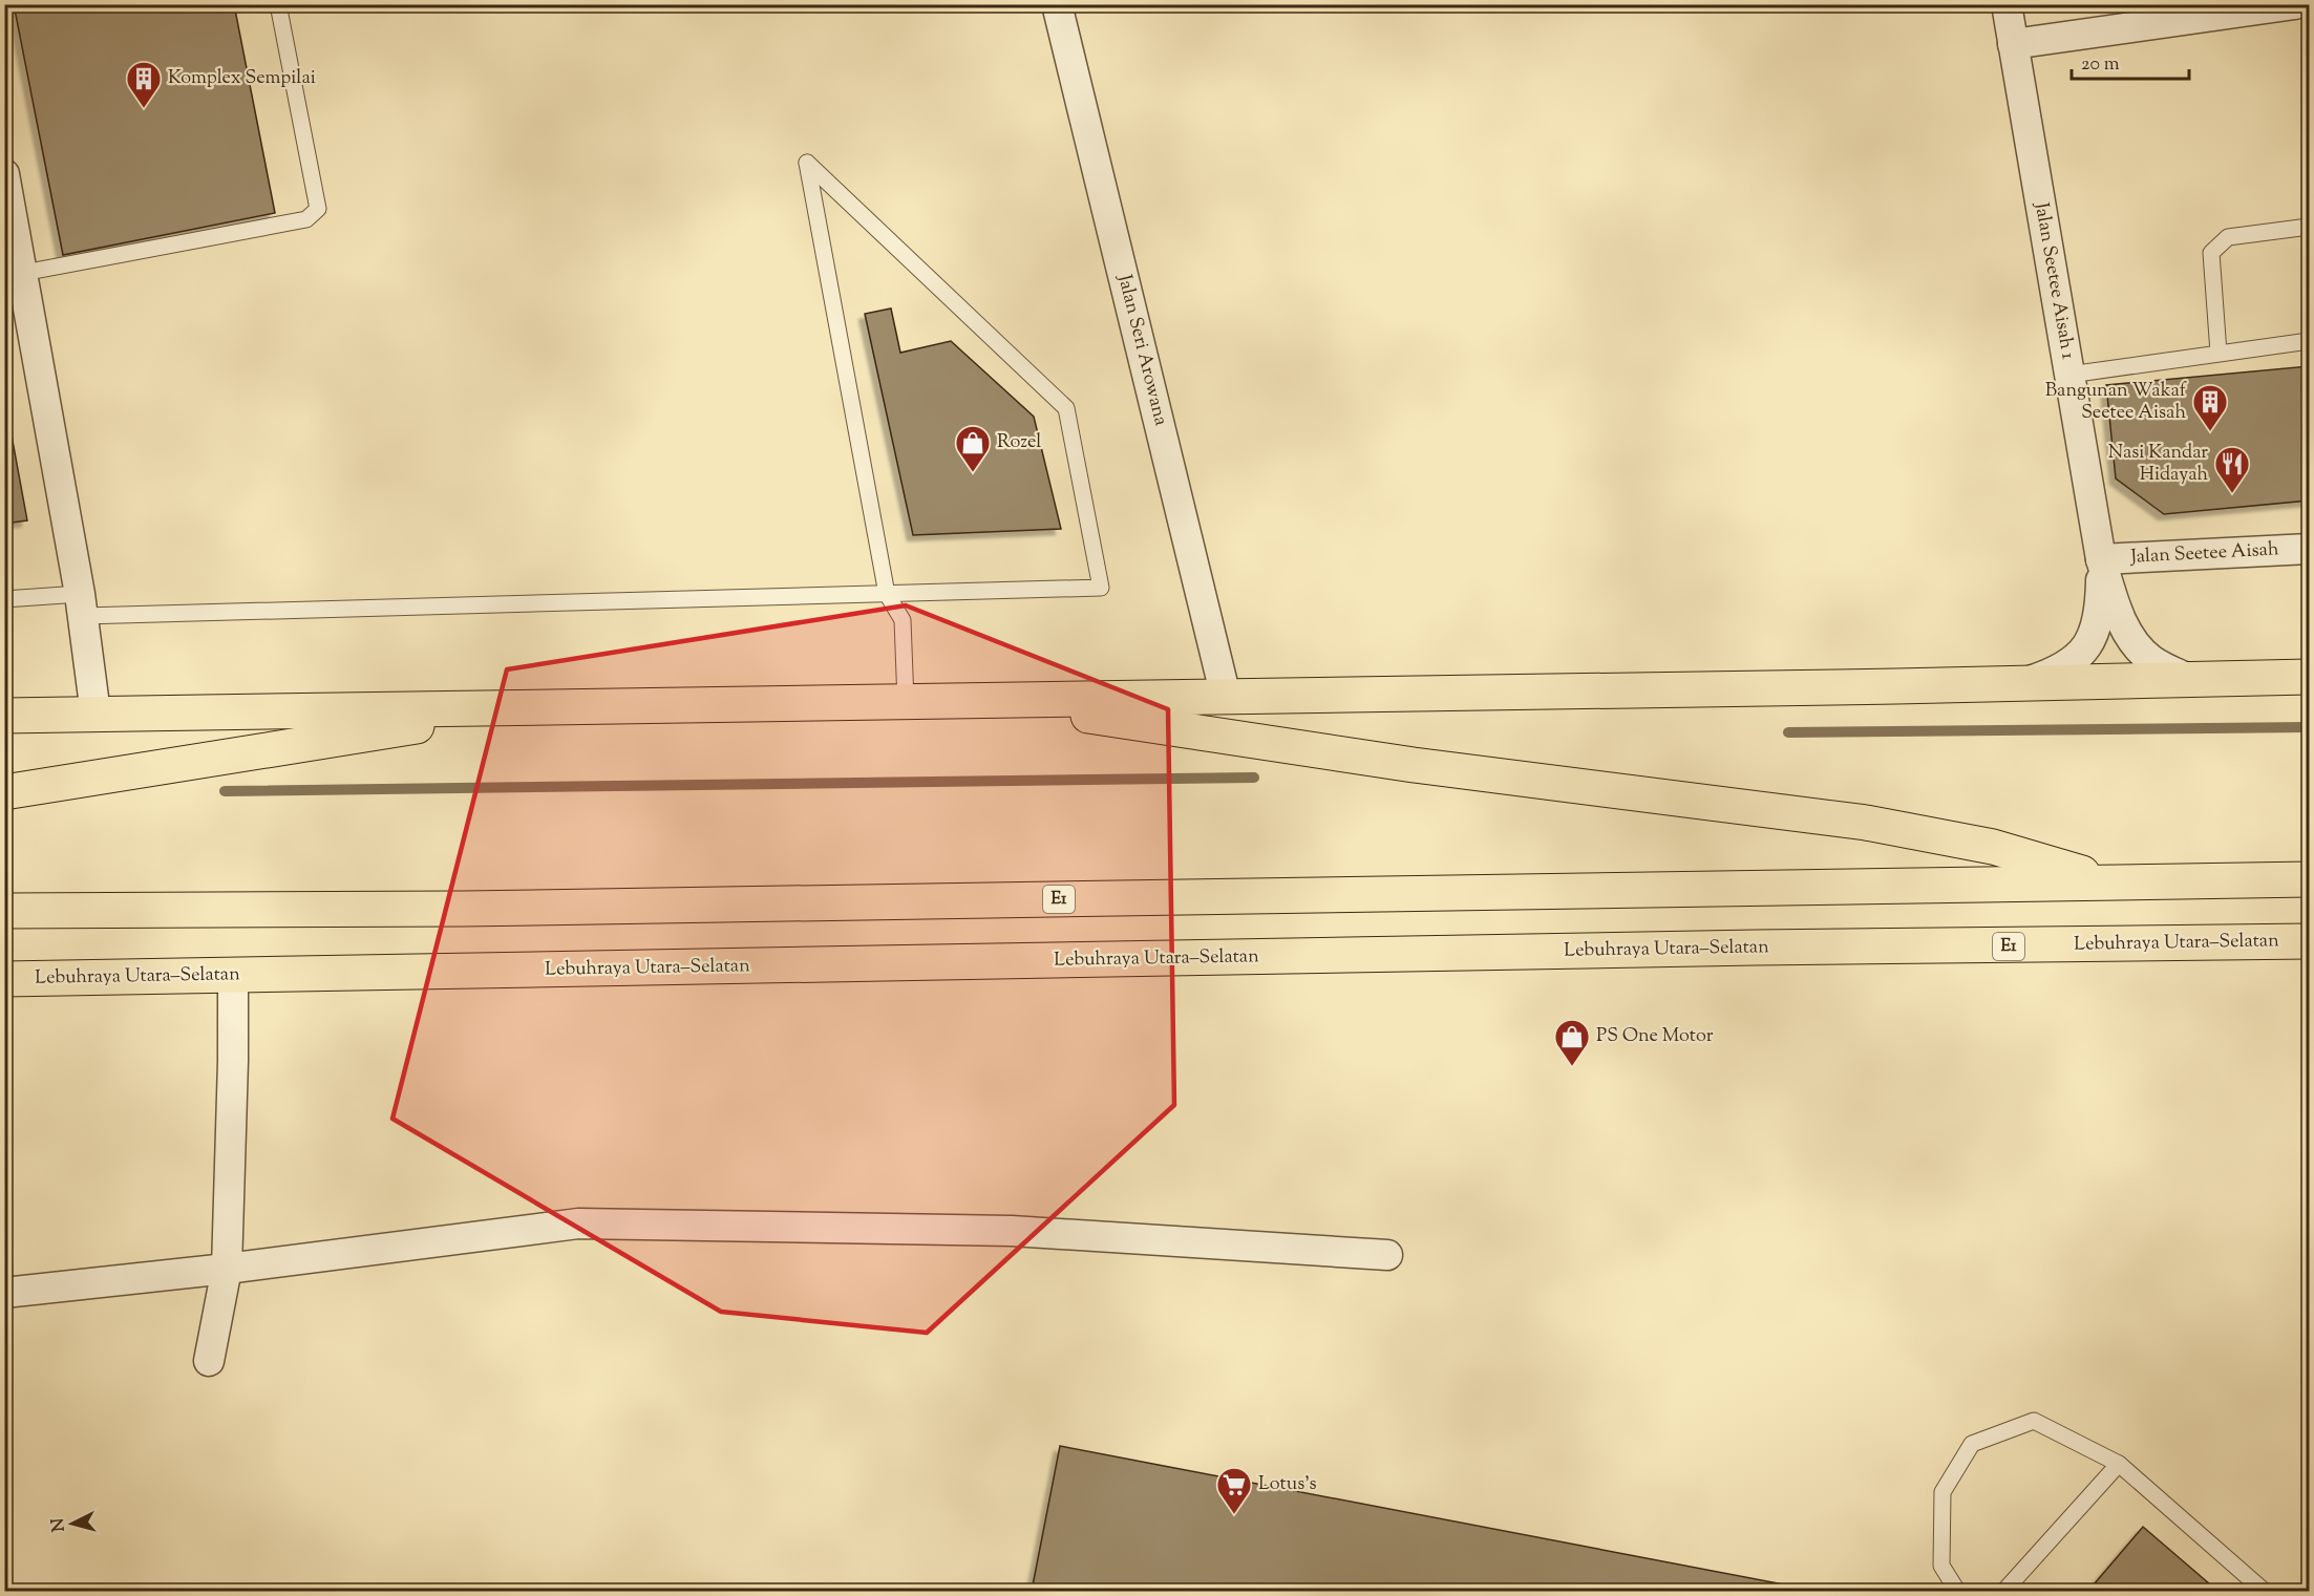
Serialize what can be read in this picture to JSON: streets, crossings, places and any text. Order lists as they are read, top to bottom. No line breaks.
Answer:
{"streets":{"highway":["E1","Lebuhraya Utara–Selatan"],"street":["Jalan Seetee Aisah 1","Jalan Seri Arowana","Jalan Seetee Aisah"]},"crossings":[["Jalan Seetee Aisah 1","Jalan Seetee Aisah"]],"places":{"building":["Komplex Sempilai","Bangunan Wakaf Seetee Aisah"],"shop":["Rozel","PS One Motor"],"restaurant":["Nasi Kandar Hidayah"],"supermarket":["Lotus's"]},"scale_bar":"20 m","north":"left"}
